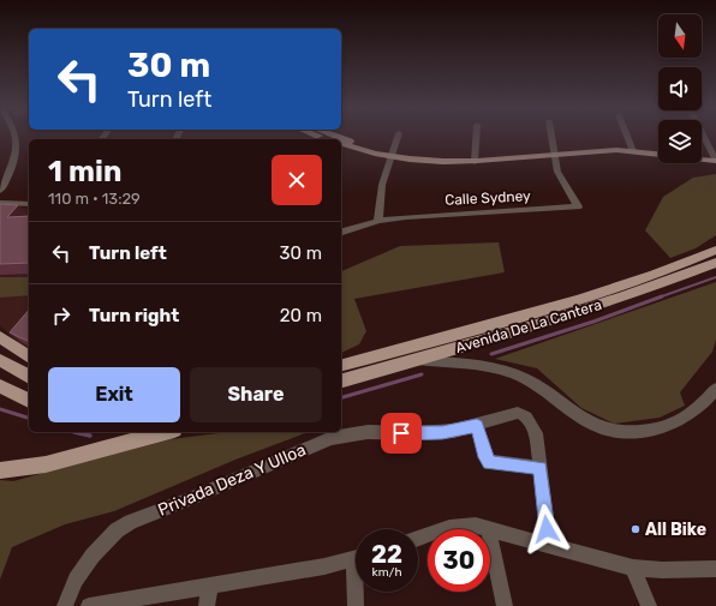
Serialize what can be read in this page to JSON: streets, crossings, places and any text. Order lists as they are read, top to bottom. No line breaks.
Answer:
{"streets":{"main road":["Avenida De La Cantera"],"street":["Calle Sydney","Privada Deza Y Ulloa"]},"places":["All Bike"],"north":"bottom","page":{"turn":["30 m","Turn left"],"heading":["1 min","110 m · 13:29"],"list":[{"name":"Turn left","value":"30 m"},{"name":"Turn right","value":"20 m"}],"buttons":["Exit","Share"],"speed":"22 km/h","limit":"30"}}
